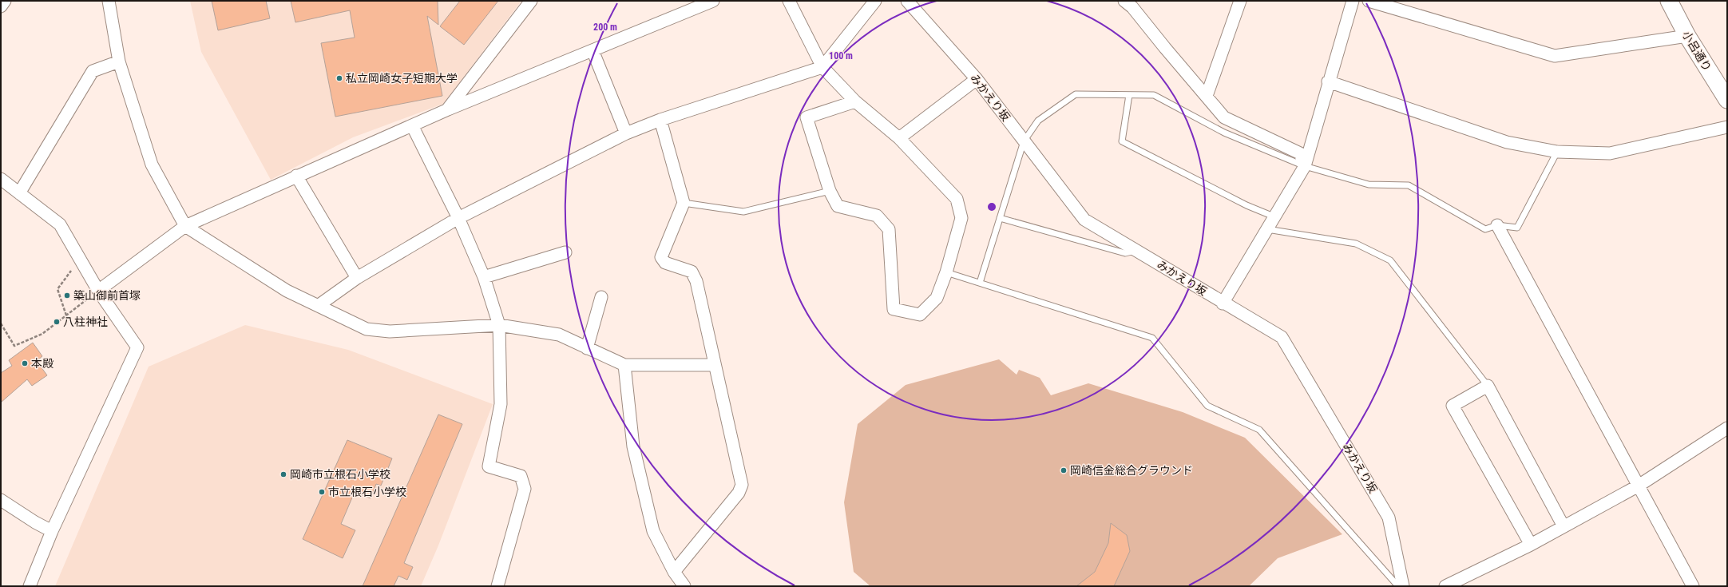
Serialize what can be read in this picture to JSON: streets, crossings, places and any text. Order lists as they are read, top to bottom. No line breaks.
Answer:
{"streets":{"street":["小呂通り","みかえり坂"]},"places":["私立岡崎女子短期大学","築山御前首塚","八柱神社","本殿","岡崎信金総合グラウンド","岡崎市立根石小学校","市立根石小学校"],"rings":["200 m","100 m"]}
